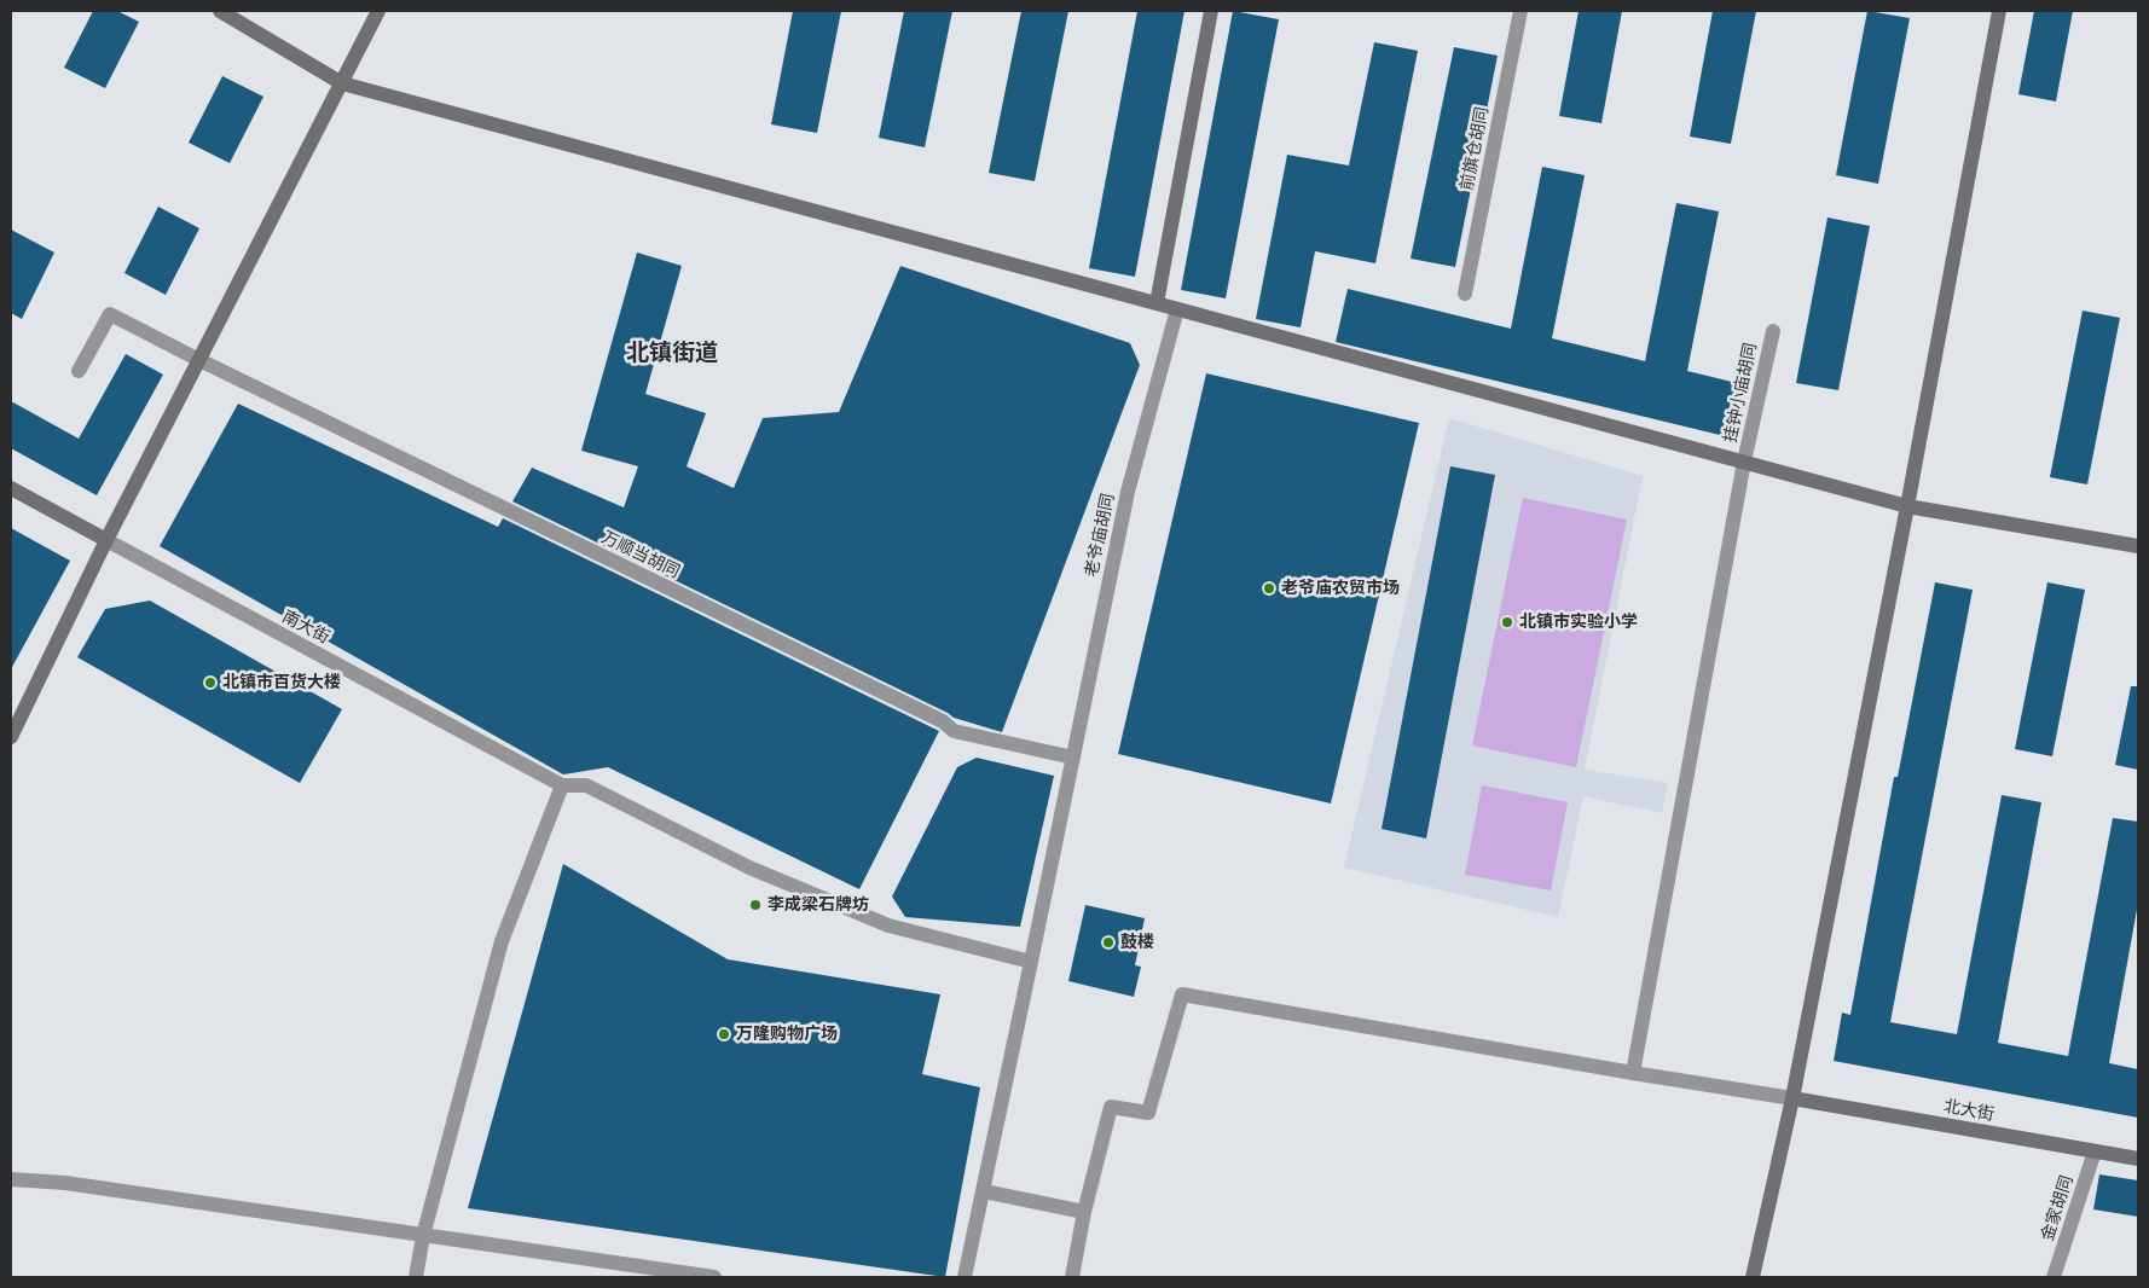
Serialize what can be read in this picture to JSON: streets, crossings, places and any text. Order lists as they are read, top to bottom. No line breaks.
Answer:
{"streets":{"street":["前旗仓胡同","挂钟小庙胡同","老爷庙胡同","万顺当胡同","南大街","北大街","金家胡同"]},"crossings":[["老爷庙胡同","万顺当胡同"],["老爷庙胡同","南大街"],["北大街","金家胡同"]],"districts":["北镇街道"],"places":["老爷庙农贸市场","北镇市实验小学","北镇市百货大楼","李成梁石牌坊","鼓楼","万隆购物广场"]}
